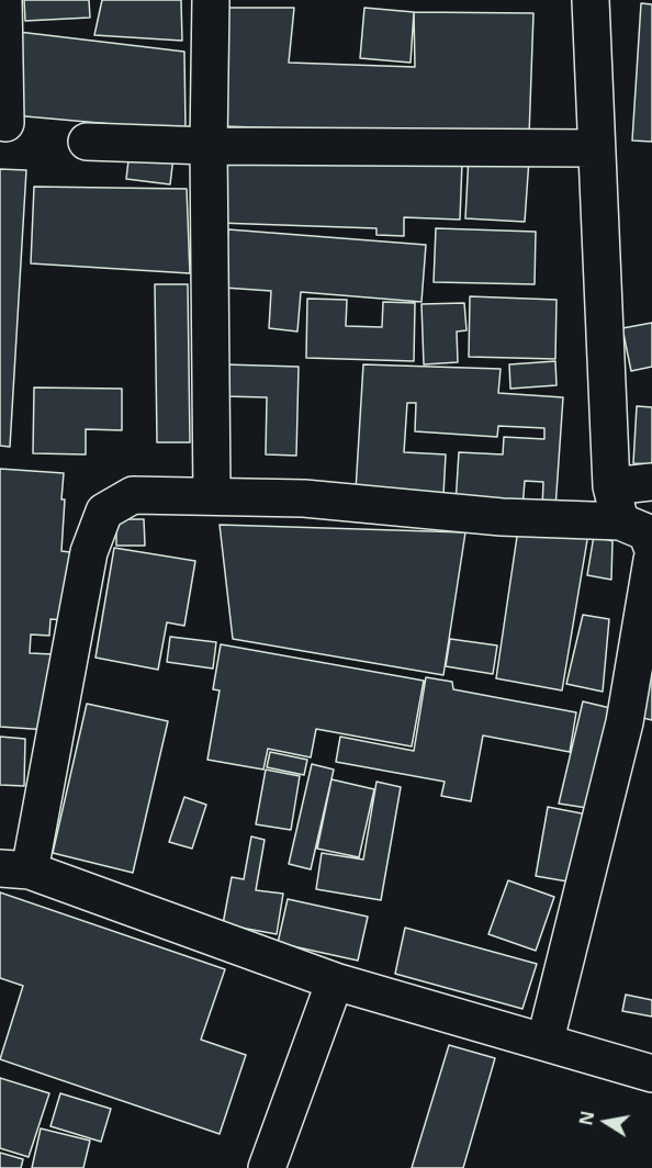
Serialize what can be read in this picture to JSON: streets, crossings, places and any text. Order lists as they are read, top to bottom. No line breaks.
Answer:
{"north":"left"}
